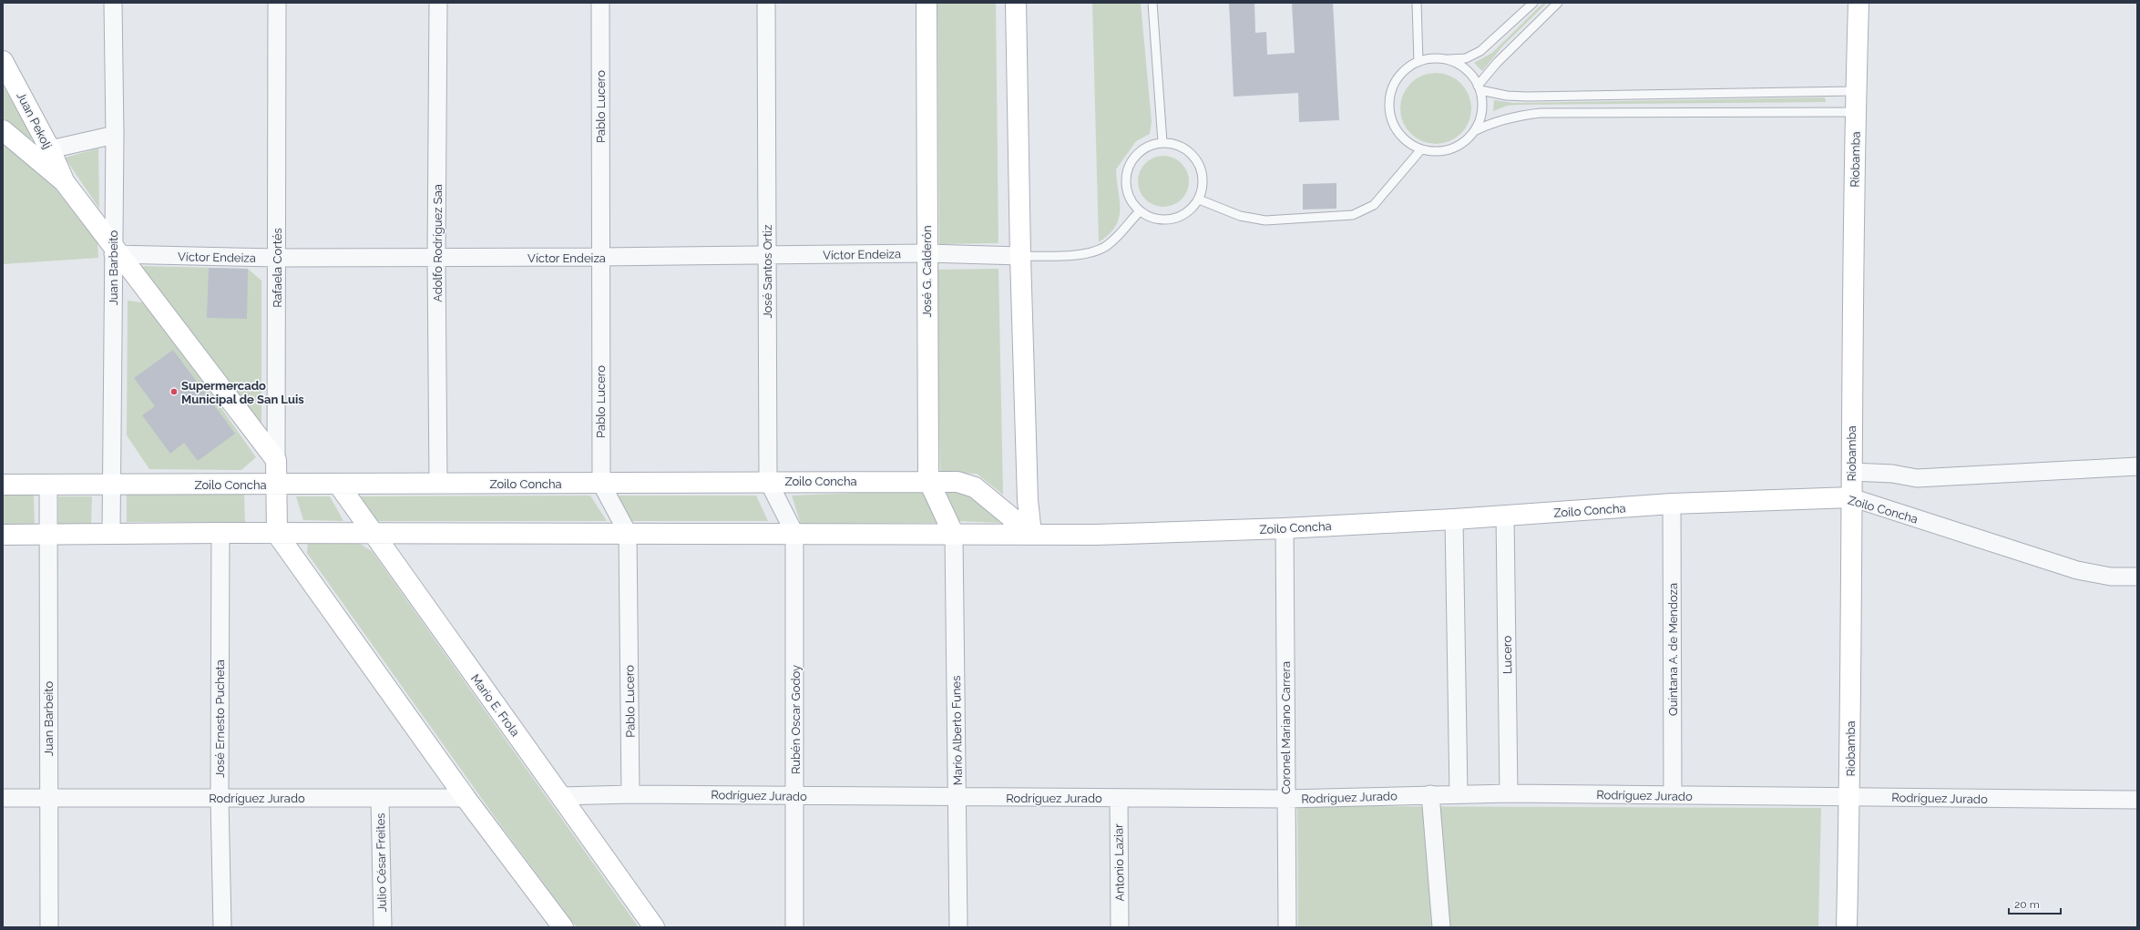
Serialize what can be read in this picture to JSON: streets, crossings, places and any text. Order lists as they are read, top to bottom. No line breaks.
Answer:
{"streets":{"street":["Pablo Lucero","Juan Pekolj","Riobamba","Adolfo Rodríguez Saa","Víctor Endeiza","Juan Barbeito","Rafaela Cortés","José Santos Ortiz","José G. Calderón","Zoilo Concha","Quintana A. de Mendoza","Lucero","Mario E. Frola","José Ernesto Pucheta","Rubén Oscar Godoy","Coronel Mariano Carrera","Mario Alberto Funes","Rodríguez Jurado","Julio César Freites","Antonio Laziar"]},"crossings":[["Pablo Lucero","Víctor Endeiza"],["Pablo Lucero","Zoilo Concha"],["Pablo Lucero","Rodríguez Jurado"],["Juan Pekolj","Víctor Endeiza"],["Juan Pekolj","Juan Barbeito"],["Juan Pekolj","Rafaela Cortés"],["Riobamba","Zoilo Concha"],["Riobamba","Rodríguez Jurado"],["Adolfo Rodríguez Saa","Víctor Endeiza"],["Adolfo Rodríguez Saa","Zoilo Concha"],["Víctor Endeiza","Juan Barbeito"],["Víctor Endeiza","Rafaela Cortés"],["Víctor Endeiza","José Santos Ortiz"],["Víctor Endeiza","José G. Calderón"],["Juan Barbeito","Zoilo Concha"],["Juan Barbeito","Rodríguez Jurado"],["Rafaela Cortés","Zoilo Concha"],["José Santos Ortiz","Zoilo Concha"],["José Santos Ortiz","Rubén Oscar Godoy"],["José G. Calderón","Zoilo Concha"],["José G. Calderón","Mario Alberto Funes"],["Zoilo Concha","Quintana A. de Mendoza"],["Zoilo Concha","Lucero"],["Zoilo Concha","Mario E. Frola"],["Zoilo Concha","José Ernesto Pucheta"],["Zoilo Concha","Rubén Oscar Godoy"],["Zoilo Concha","Coronel Mariano Carrera"],["Zoilo Concha","Mario Alberto Funes"],["Quintana A. de Mendoza","Rodríguez Jurado"],["Lucero","Rodríguez Jurado"],["Mario E. Frola","Rodríguez Jurado"],["José Ernesto Pucheta","Rodríguez Jurado"],["Rubén Oscar Godoy","Rodríguez Jurado"],["Coronel Mariano Carrera","Rodríguez Jurado"],["Mario Alberto Funes","Rodríguez Jurado"],["Rodríguez Jurado","Julio César Freites"],["Rodríguez Jurado","Antonio Laziar"]],"places":["Supermercado Municipal de San Luis"],"scale_bar":"20 m"}
